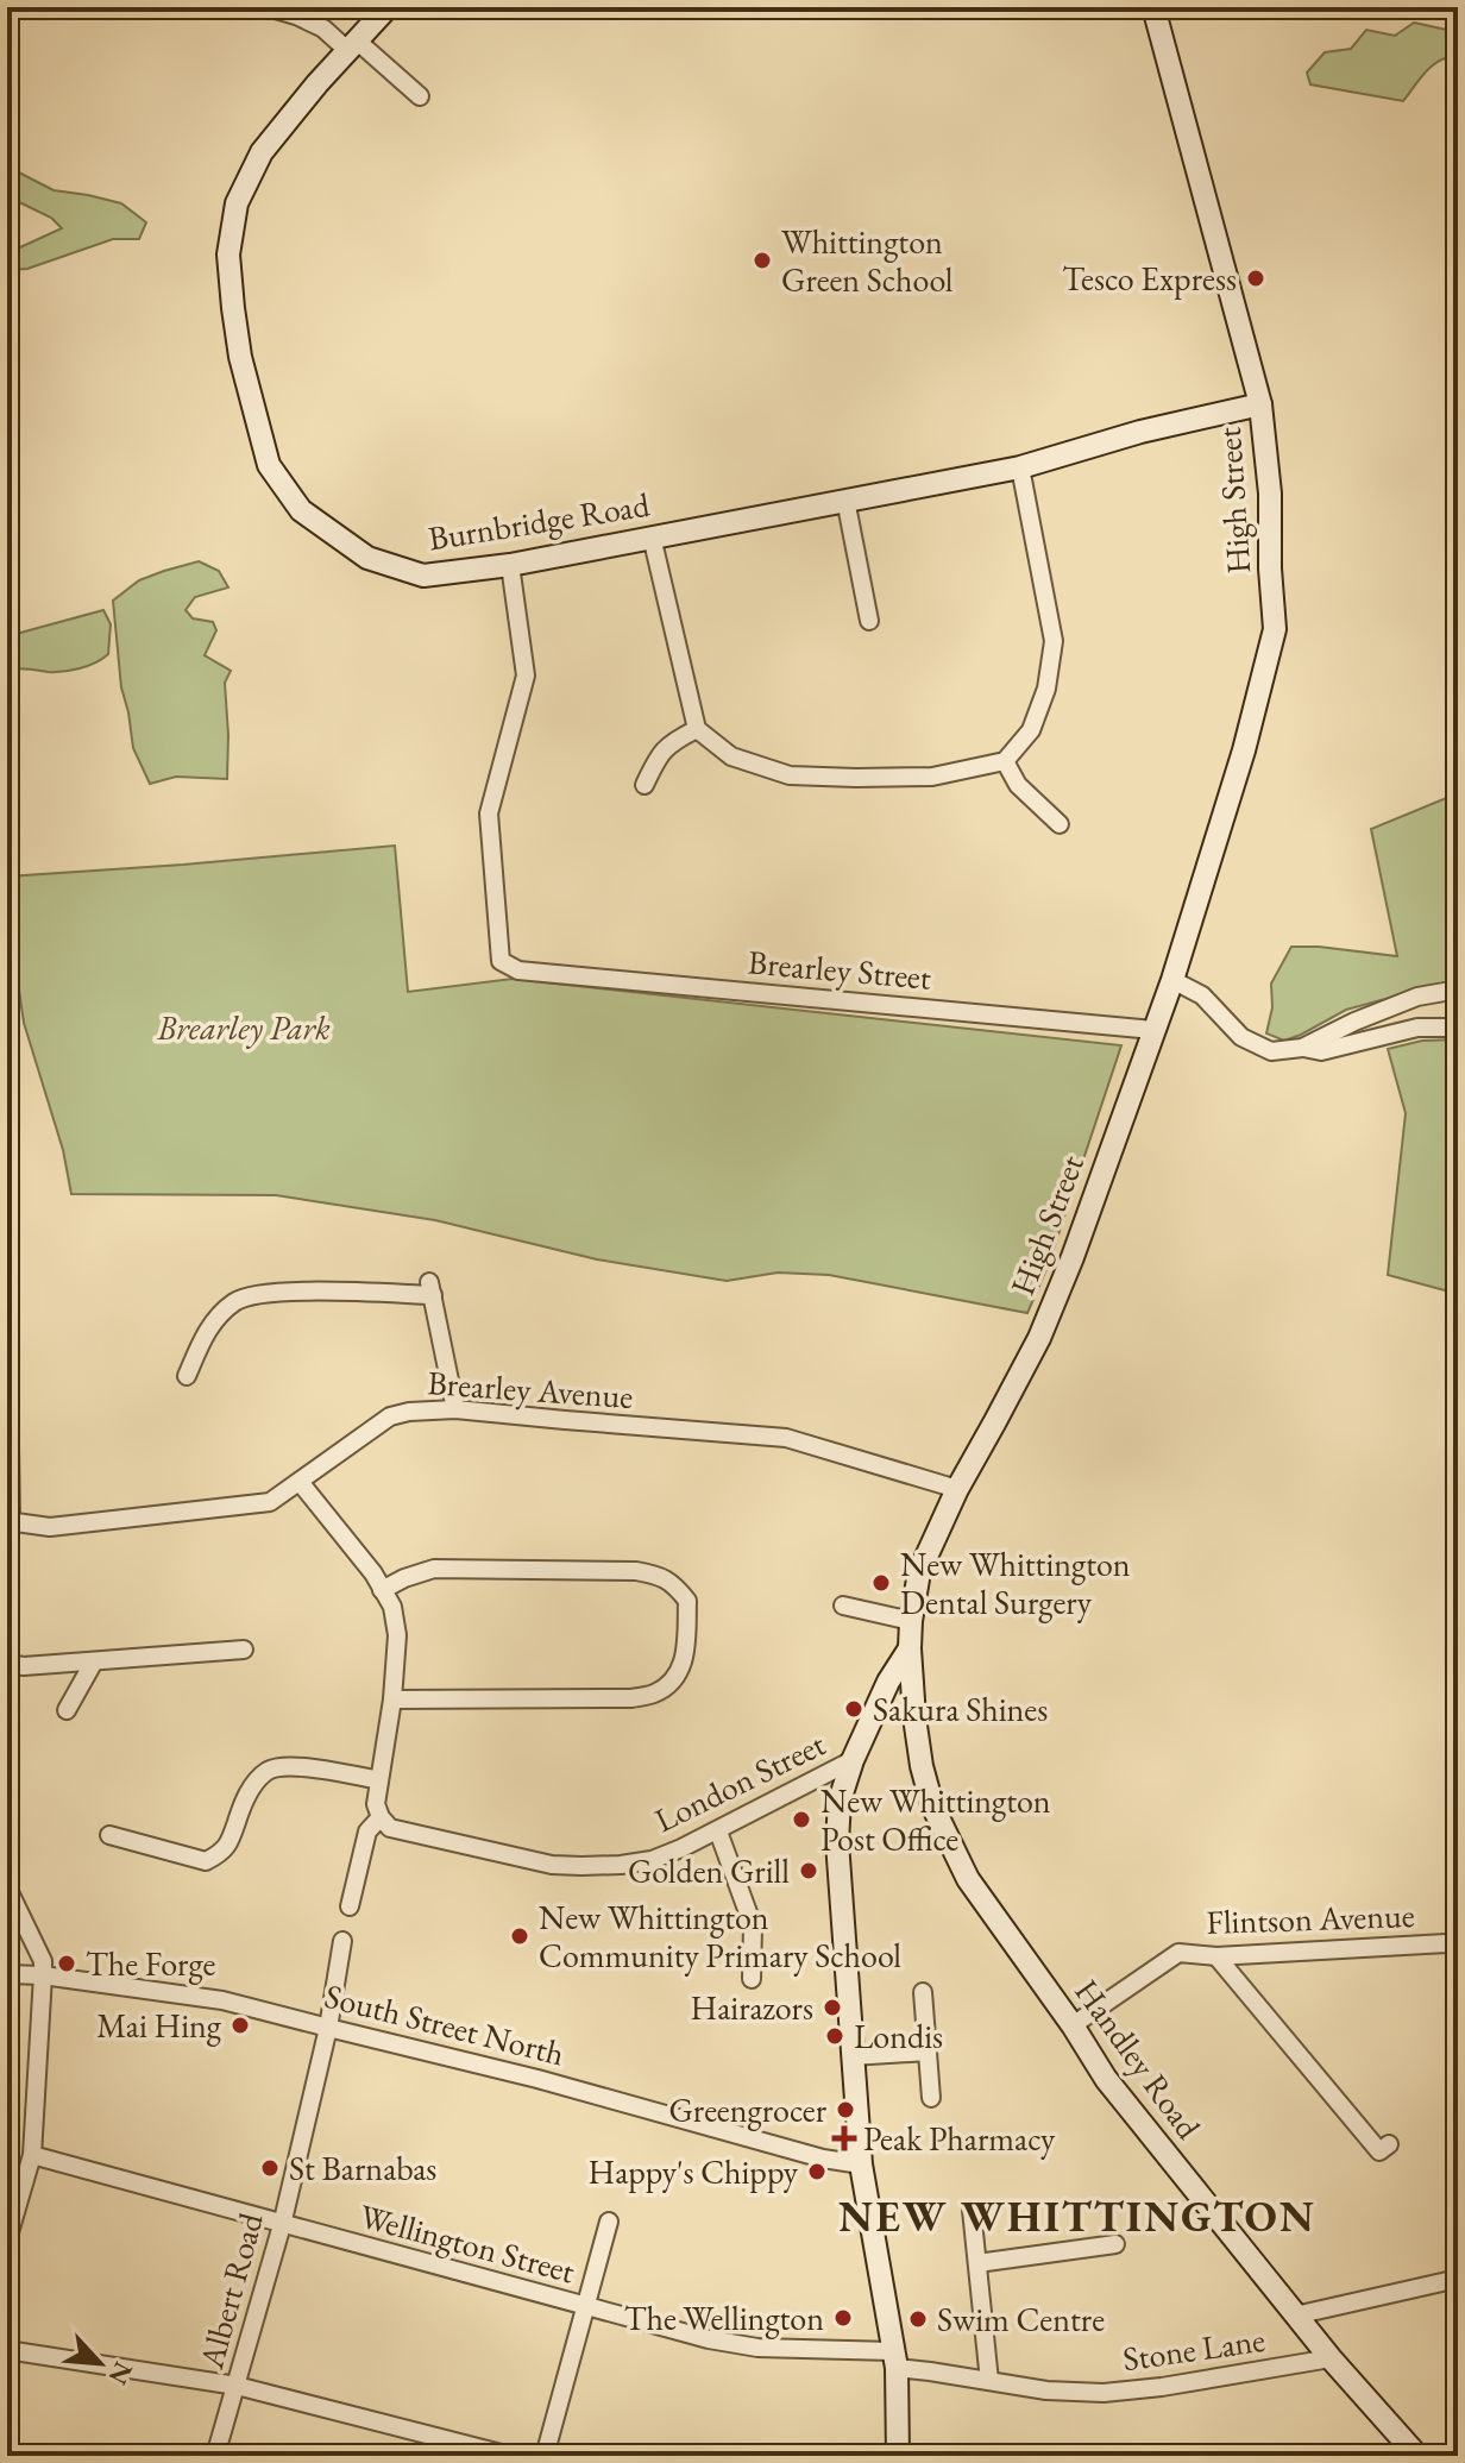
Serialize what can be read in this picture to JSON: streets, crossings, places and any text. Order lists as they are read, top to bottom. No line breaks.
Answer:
{"streets":{"main road":["High Street","Burnbridge Road","Handley Road"],"street":["Brearley Street","Brearley Avenue","London Street","Flintson Avenue","South Street North","Wellington Street","Albert Road","Stone Lane"]},"crossings":[["High Street","Burnbridge Road"],["High Street","Brearley Street"],["High Street","Brearley Avenue"],["High Street","London Street"],["High Street","South Street North"],["High Street","Handley Road"],["High Street","Wellington Street"],["High Street","Stone Lane"],["Burnbridge Road","Brearley Street"],["Flintson Avenue","Handley Road"],["South Street North","Albert Road"],["Handley Road","Stone Lane"],["Wellington Street","Albert Road"],["Wellington Street","Stone Lane"]],"districts":["NEW WHITTINGTON"],"parks":["Brearley Park"],"places":{"other":["Whittington Green School","Tesco Express","New Whittington Dental Surgery","Sakura Shines","New Whittington Post Office","Golden Grill","New Whittington Community Primary School","The Forge","Hairazors","Mai Hing","Londis","Greengrocer","St Barnabas","Happy's Chippy","The Wellington","Swim Centre"],"health":["Peak Pharmacy"]},"north":"bottom right"}
